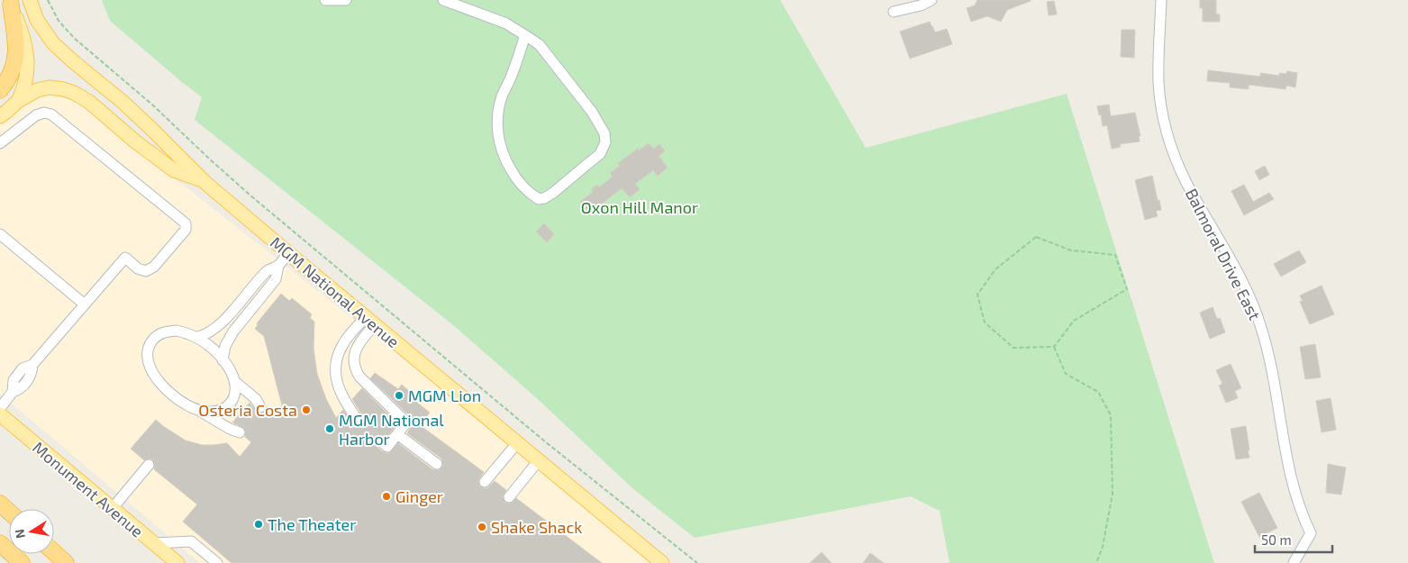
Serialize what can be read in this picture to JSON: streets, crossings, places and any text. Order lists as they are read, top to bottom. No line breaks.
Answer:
{"streets":{"main road":["MGM National Avenue","Monument Avenue"],"street":["Balmoral Drive East"]},"parks":["Oxon Hill Manor"],"places":["MGM Lion","Osteria Costa","MGM National Harbor","Ginger","The Theater","Shake Shack"],"scale_bar":"50 m","north":"left"}
